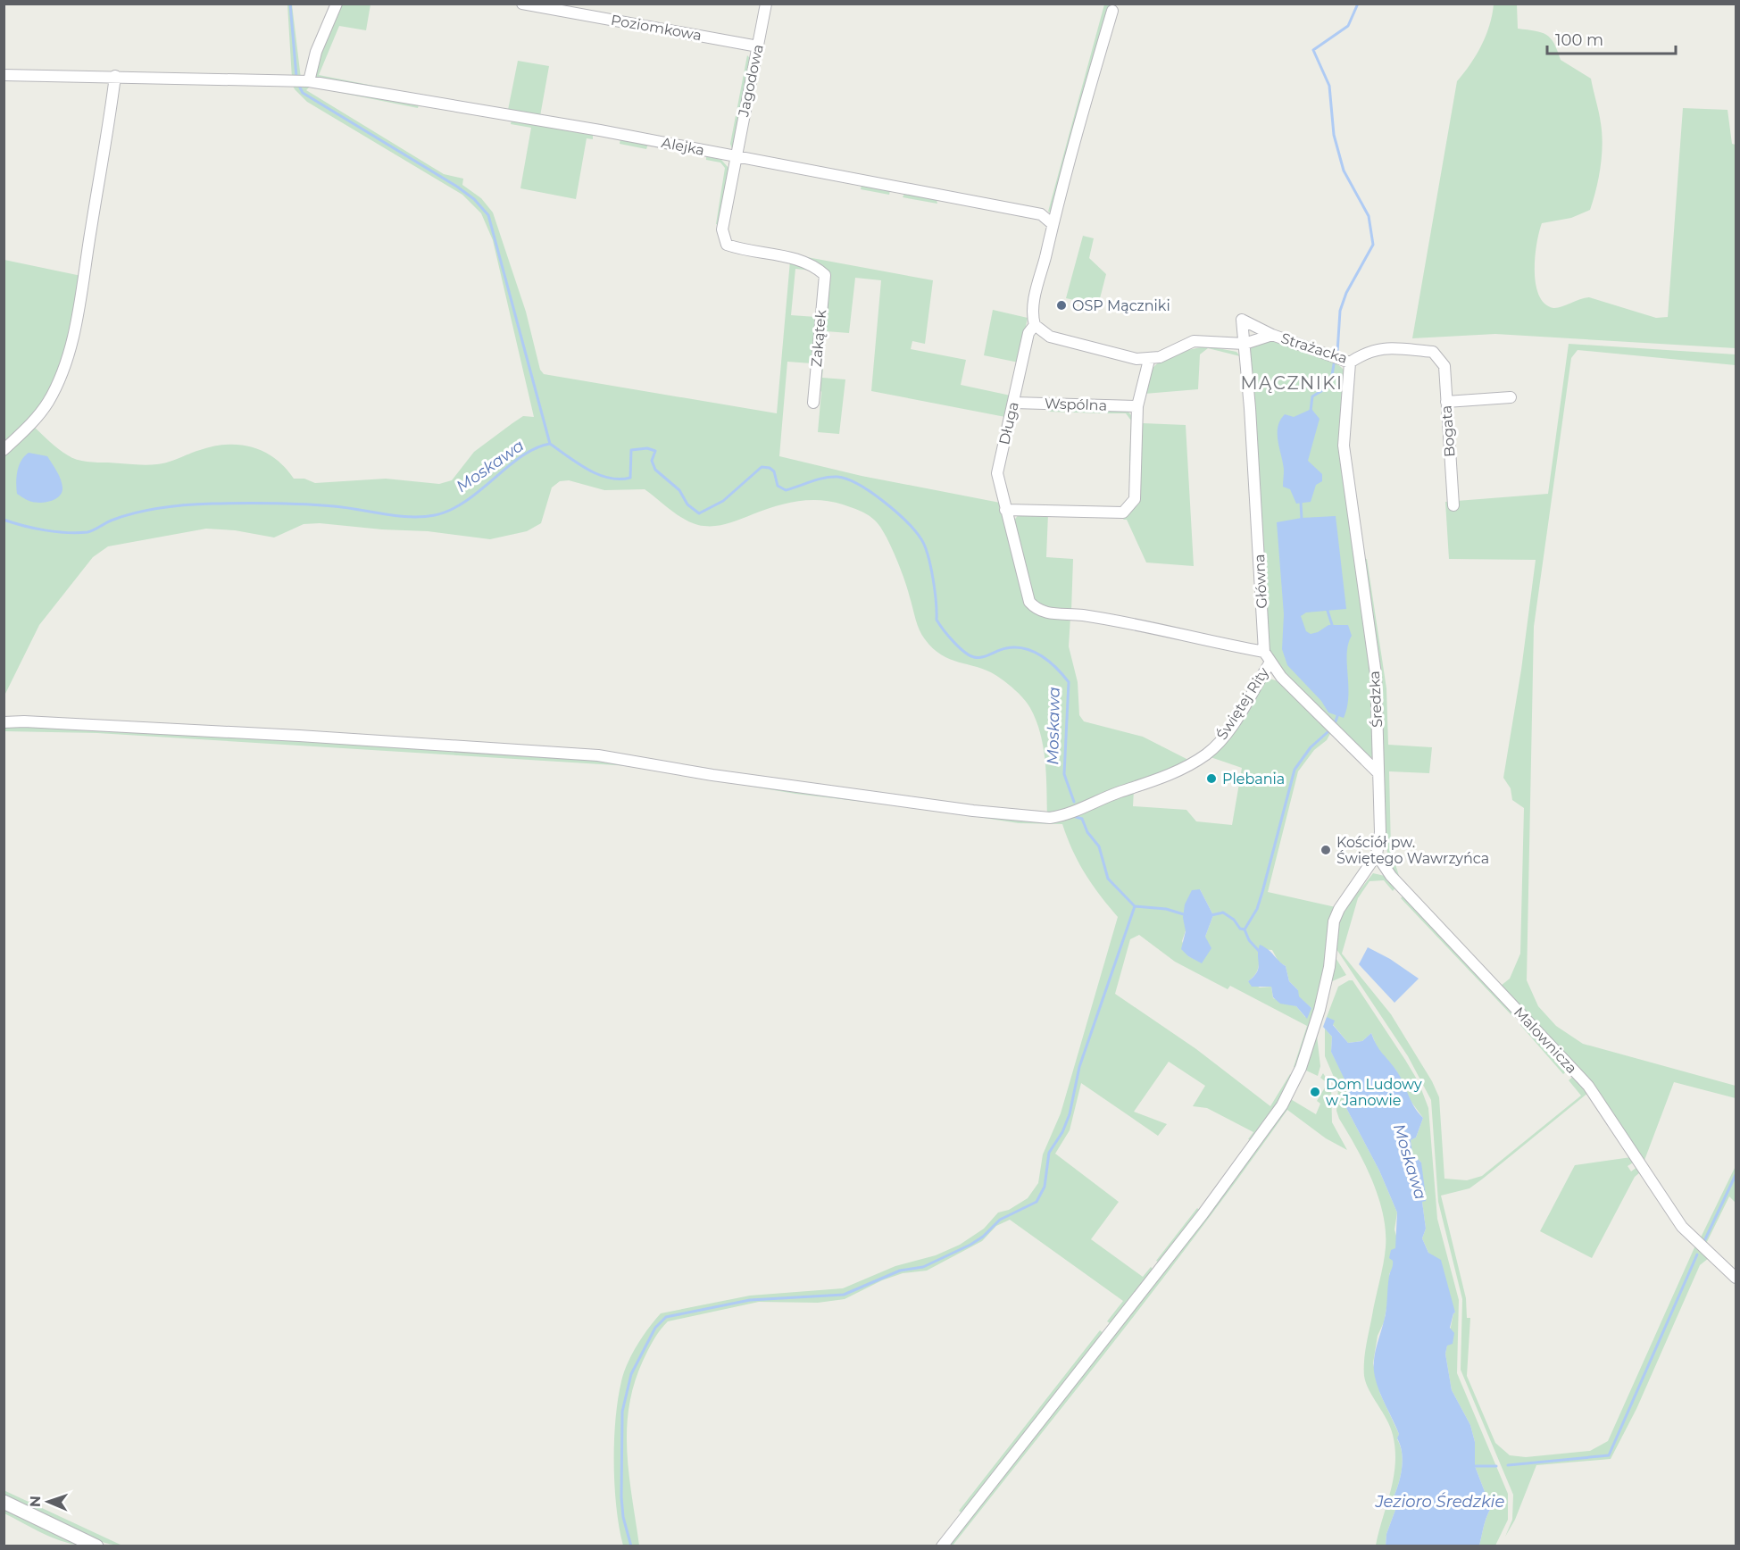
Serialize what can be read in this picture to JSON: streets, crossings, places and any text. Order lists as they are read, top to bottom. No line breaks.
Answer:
{"streets":{"street":["Poziomkowa","Jagodowa","Alejka","Zakątek","Strażacka","Wspólna","Długa","Bogata","Główna","Średzka","Świętej Rity","Malownicza"]},"crossings":[["Poziomkowa","Jagodowa"],["Jagodowa","Alejka"],["Jagodowa","Zakątek"],["Alejka","Długa"],["Strażacka","Bogata"],["Strażacka","Główna"],["Strażacka","Średzka"],["Wspólna","Długa"],["Długa","Główna"],["Główna","Średzka"],["Główna","Świętej Rity"],["Średzka","Malownicza"]],"districts":["MĄCZNIKI"],"water":["Moskawa","Jezioro Średzkie"],"places":["OSP Mączniki","Plebania","Kościół pw. Świętego Wawrzyńca","Dom Ludowy w Janowie"],"scale_bar":"100 m","north":"left"}
